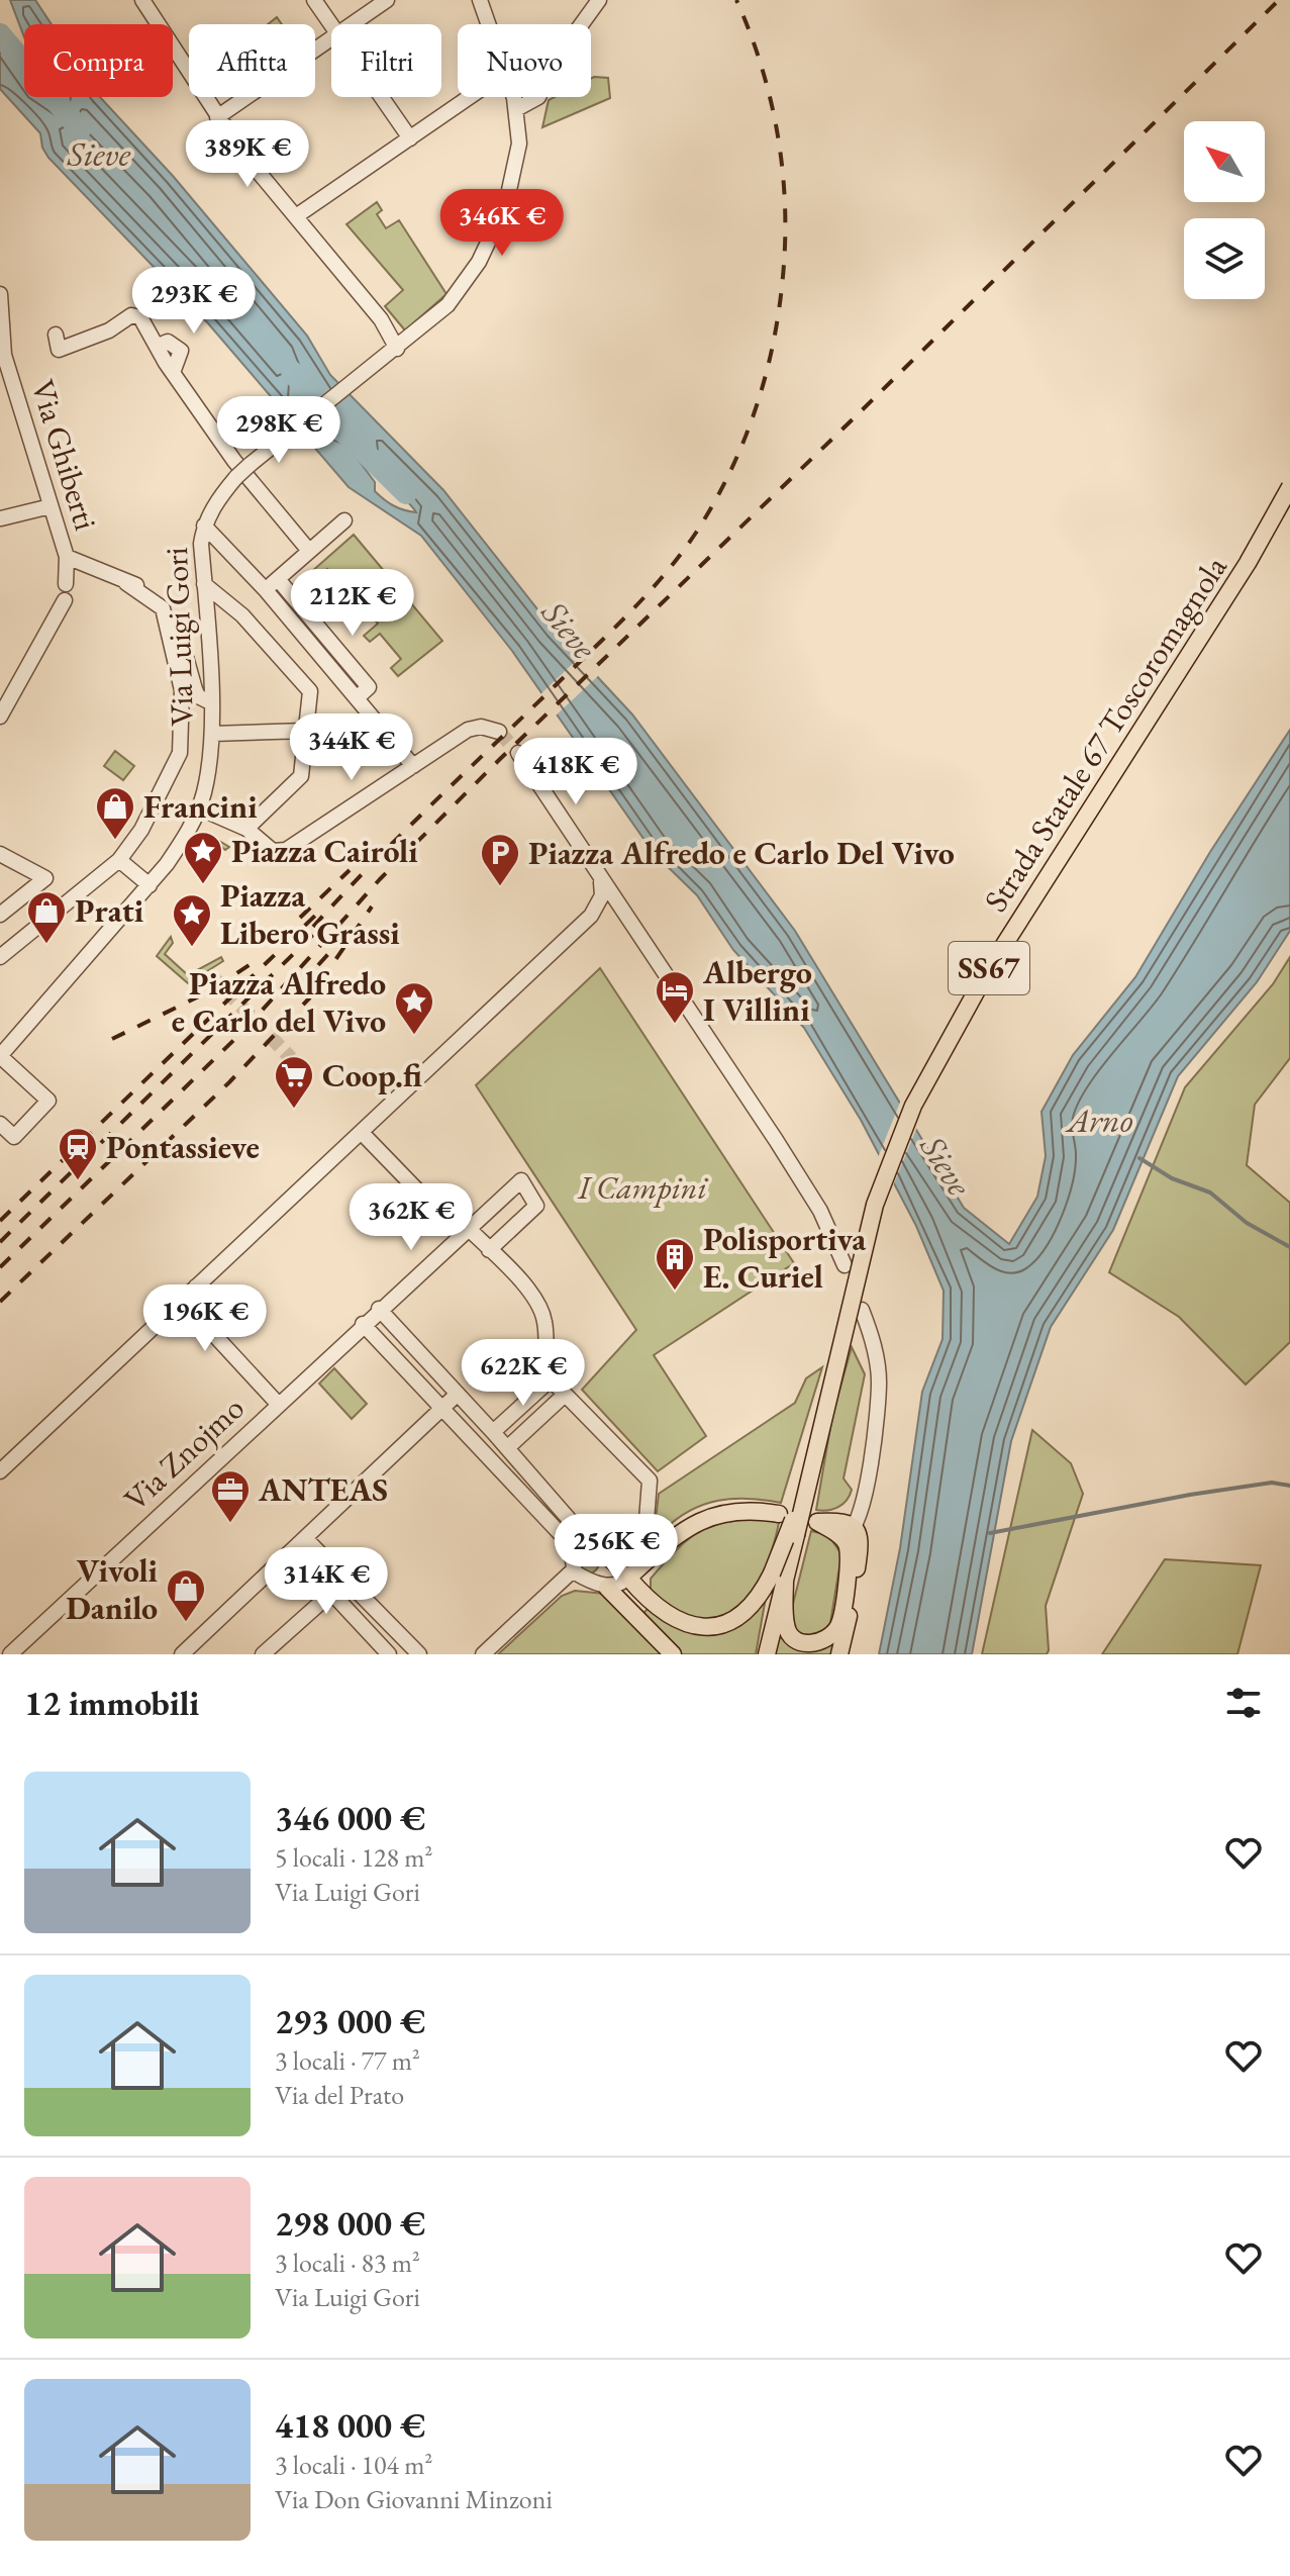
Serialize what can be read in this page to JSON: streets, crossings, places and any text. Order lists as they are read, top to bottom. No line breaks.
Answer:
{"streets":{"main road":["Strada Statale 67 Toscoromagnola","SS67"],"street":["Via Ghiberti","Via Luigi Gori","Via Znojmo"]},"water":["Sieve","Arno"],"parks":["I Campini"],"places":{"shop":["Francini","Prati","Vivoli Danilo"],"place":["Piazza Cairoli","Piazza Libero Grassi","Piazza Alfredo e Carlo del Vivo"],"parking":["Piazza Alfredo e Carlo Del Vivo"],"hotel":["Albergo I Villini"],"supermarket":["Coop.fi"],"station":["Pontassieve"],"building":["Polisportiva E. Curiel"],"office":["ANTEAS"]},"north":"top left","page":{"chip":["Compra","Affitta","Filtri","Nuovo"],"price":["389K €","346K €","293K €","298K €","212K €","344K €","418K €","362K €","196K €","622K €","256K €","314K €"],"heading":"12 immobili","list":[{"name":"346 000 €","note":"5 locali · 128 m² · Via Luigi Gori"},{"name":"293 000 €","note":"3 locali · 77 m² · Via del Prato"},{"name":"298 000 €","note":"3 locali · 83 m² · Via Luigi Gori"},{"name":"418 000 €","note":"3 locali · 104 m² · Via Don Giovanni Minzoni"}]}}
